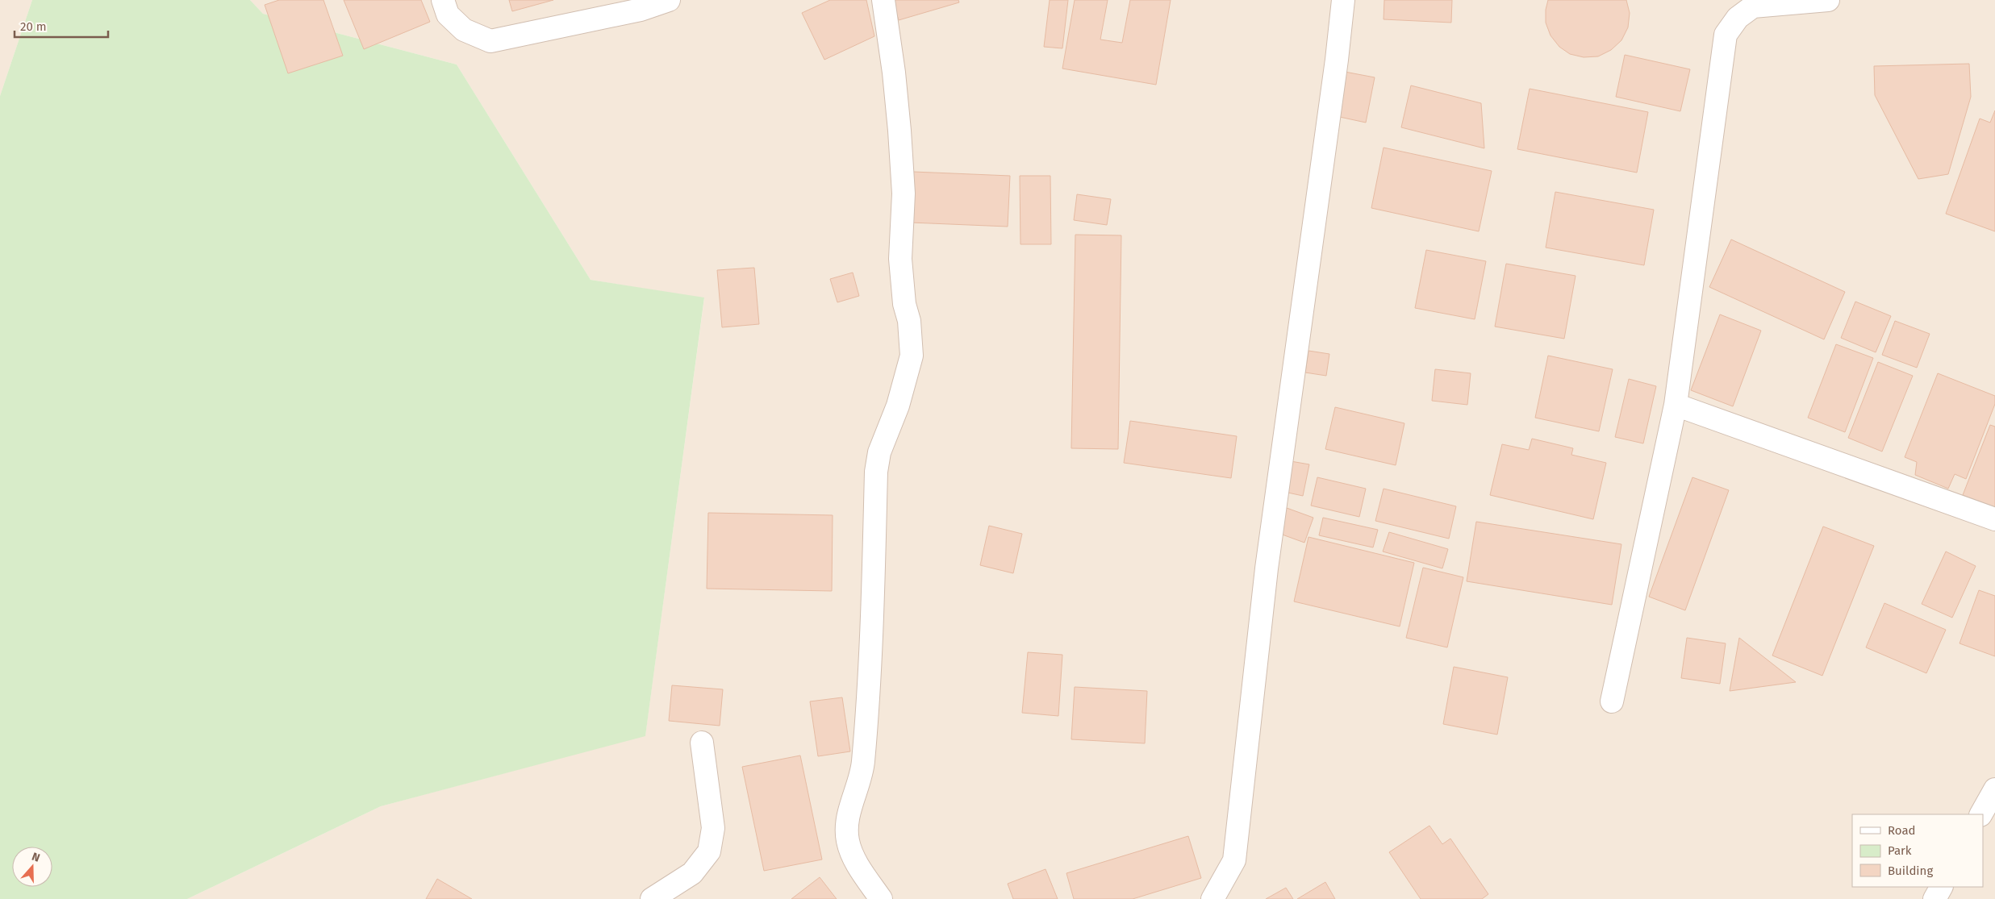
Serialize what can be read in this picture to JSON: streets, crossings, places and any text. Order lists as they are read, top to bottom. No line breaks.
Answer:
{"legend":["Road","Park","Building"],"scale_bar":"20 m","north":"top"}
